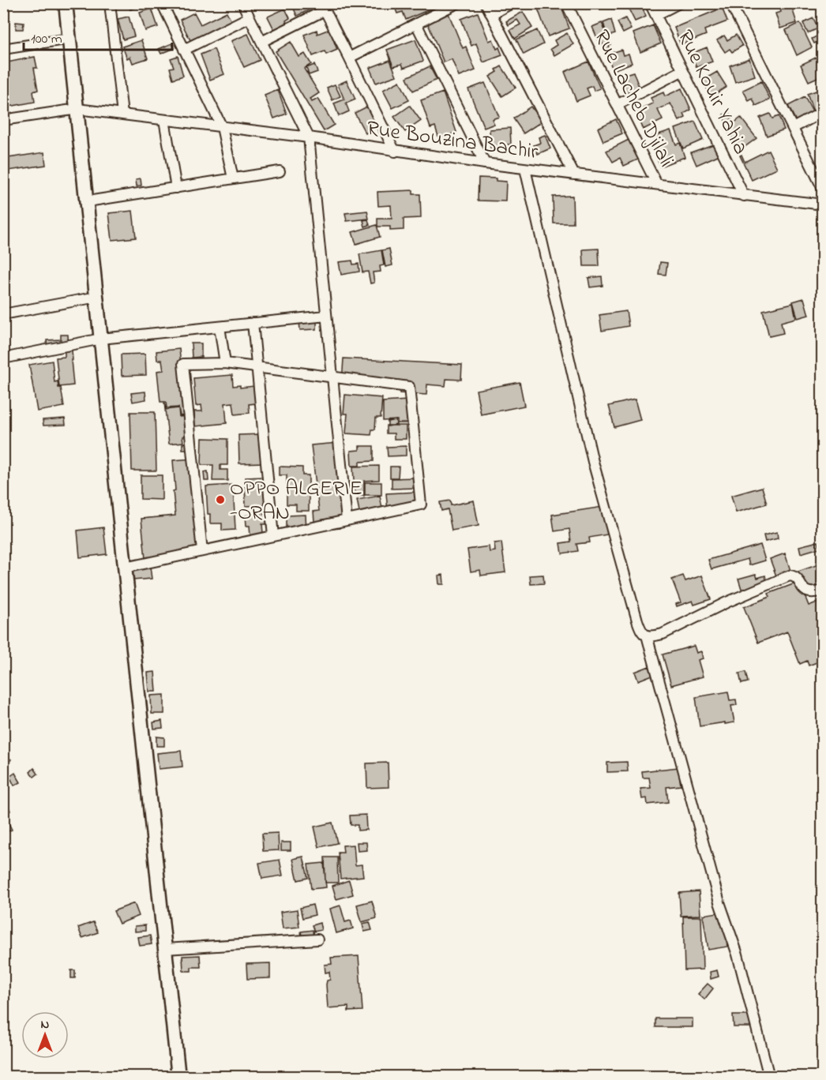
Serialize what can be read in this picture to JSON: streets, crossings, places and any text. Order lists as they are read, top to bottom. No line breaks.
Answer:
{"streets":{"street":["Rue Kouir Yahia","Rue Lacheb Djilali","Rue Bouzina Bachir"]},"crossings":[["Rue Kouir Yahia","Rue Bouzina Bachir"],["Rue Lacheb Djilali","Rue Bouzina Bachir"]],"places":["OPPO ALGERIE -ORAN"],"scale_bar":"100 m","north":"top"}
